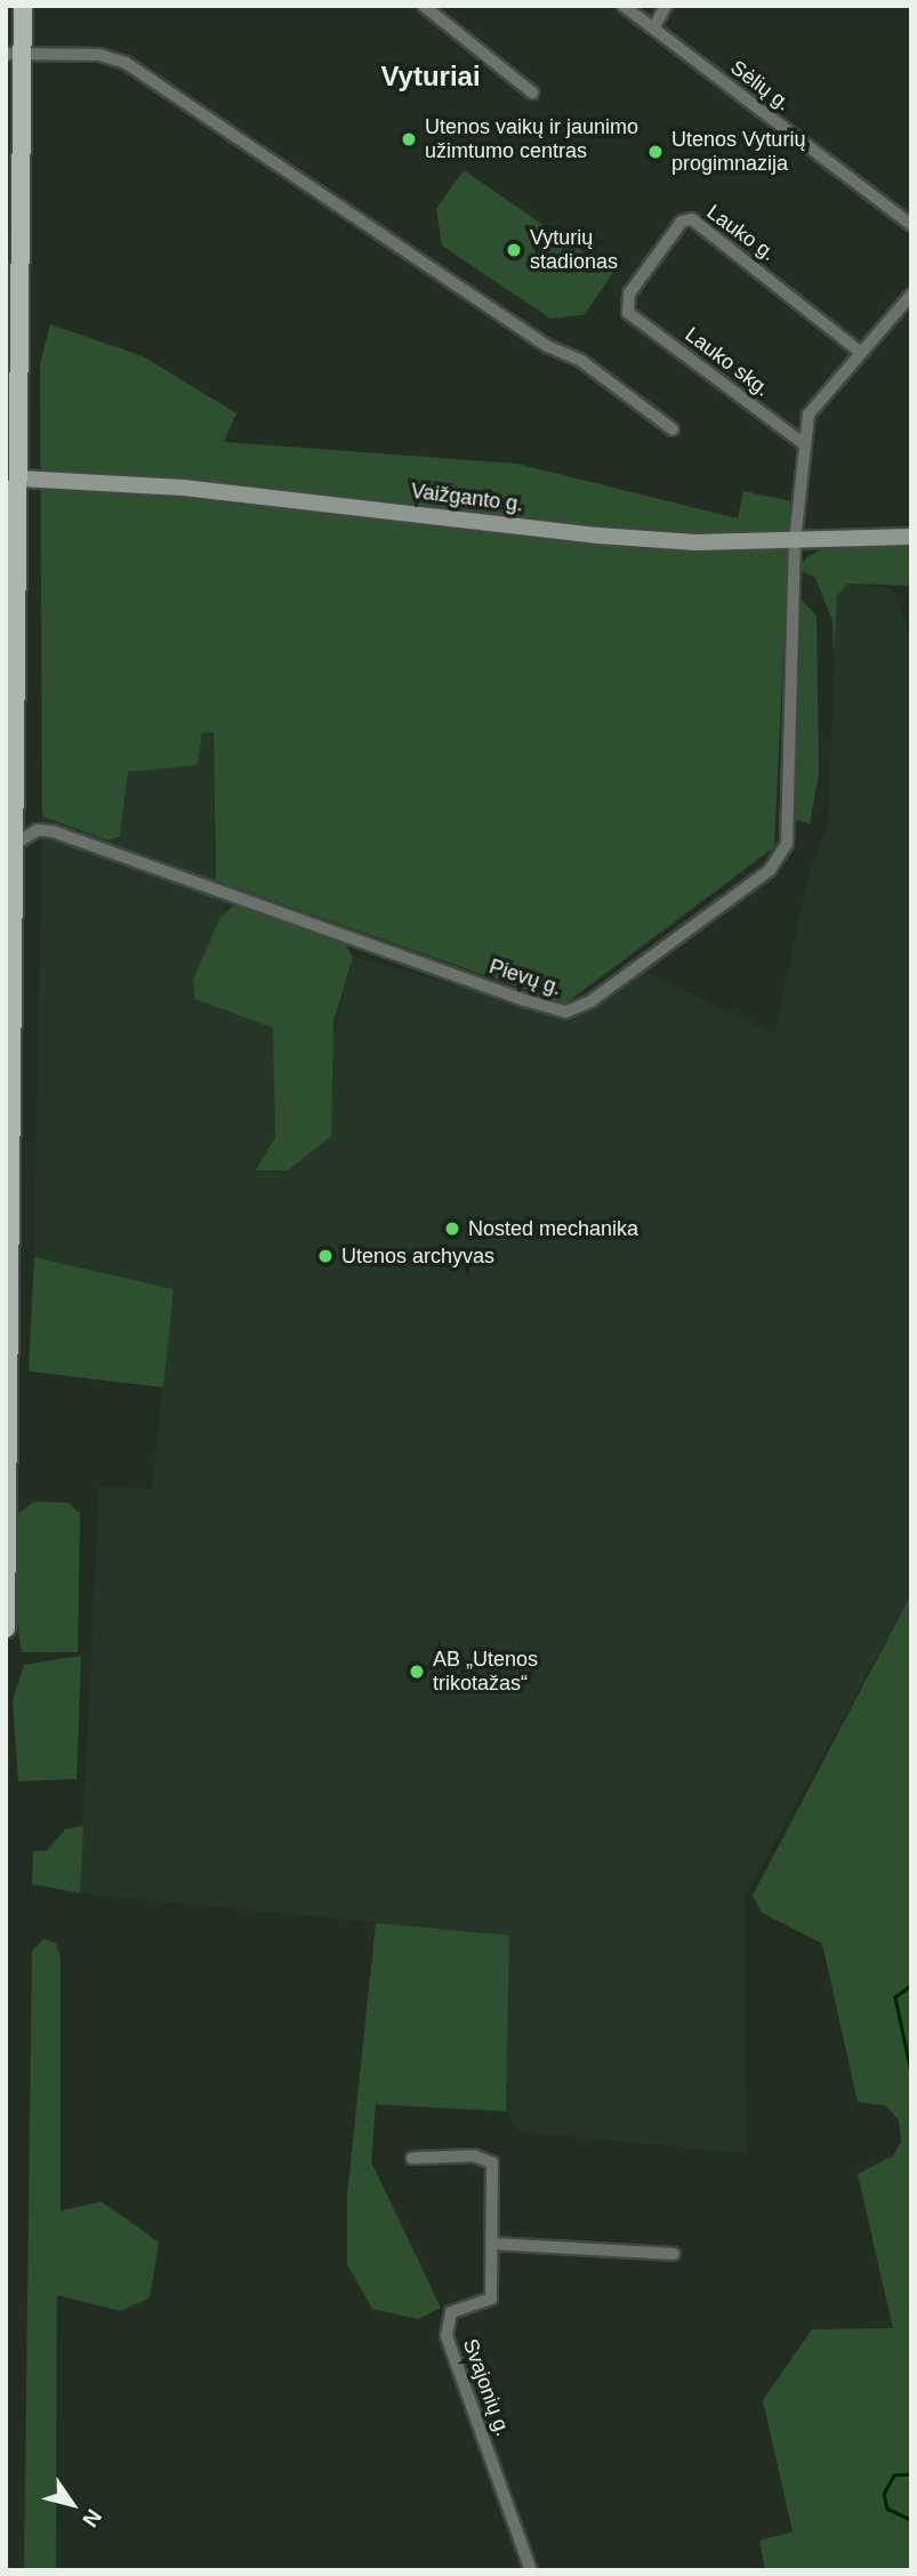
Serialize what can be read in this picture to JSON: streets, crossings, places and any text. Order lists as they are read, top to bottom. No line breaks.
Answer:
{"streets":{"main road":["Vaižganto g."],"street":["Sėlių g.","Lauko g.","Lauko skg.","Pievų g.","Svajonių g."]},"crossings":[["Lauko g.","Lauko skg."],["Vaižganto g.","Pievų g."]],"districts":["Vyturiai"],"places":["Utenos vaikų ir jaunimo užimtumo centras","Utenos Vyturių progimnazija","Vyturių stadionas","Nosted mechanika","Utenos archyvas","AB „Utenos trikotažas“"],"north":"bottom right"}
